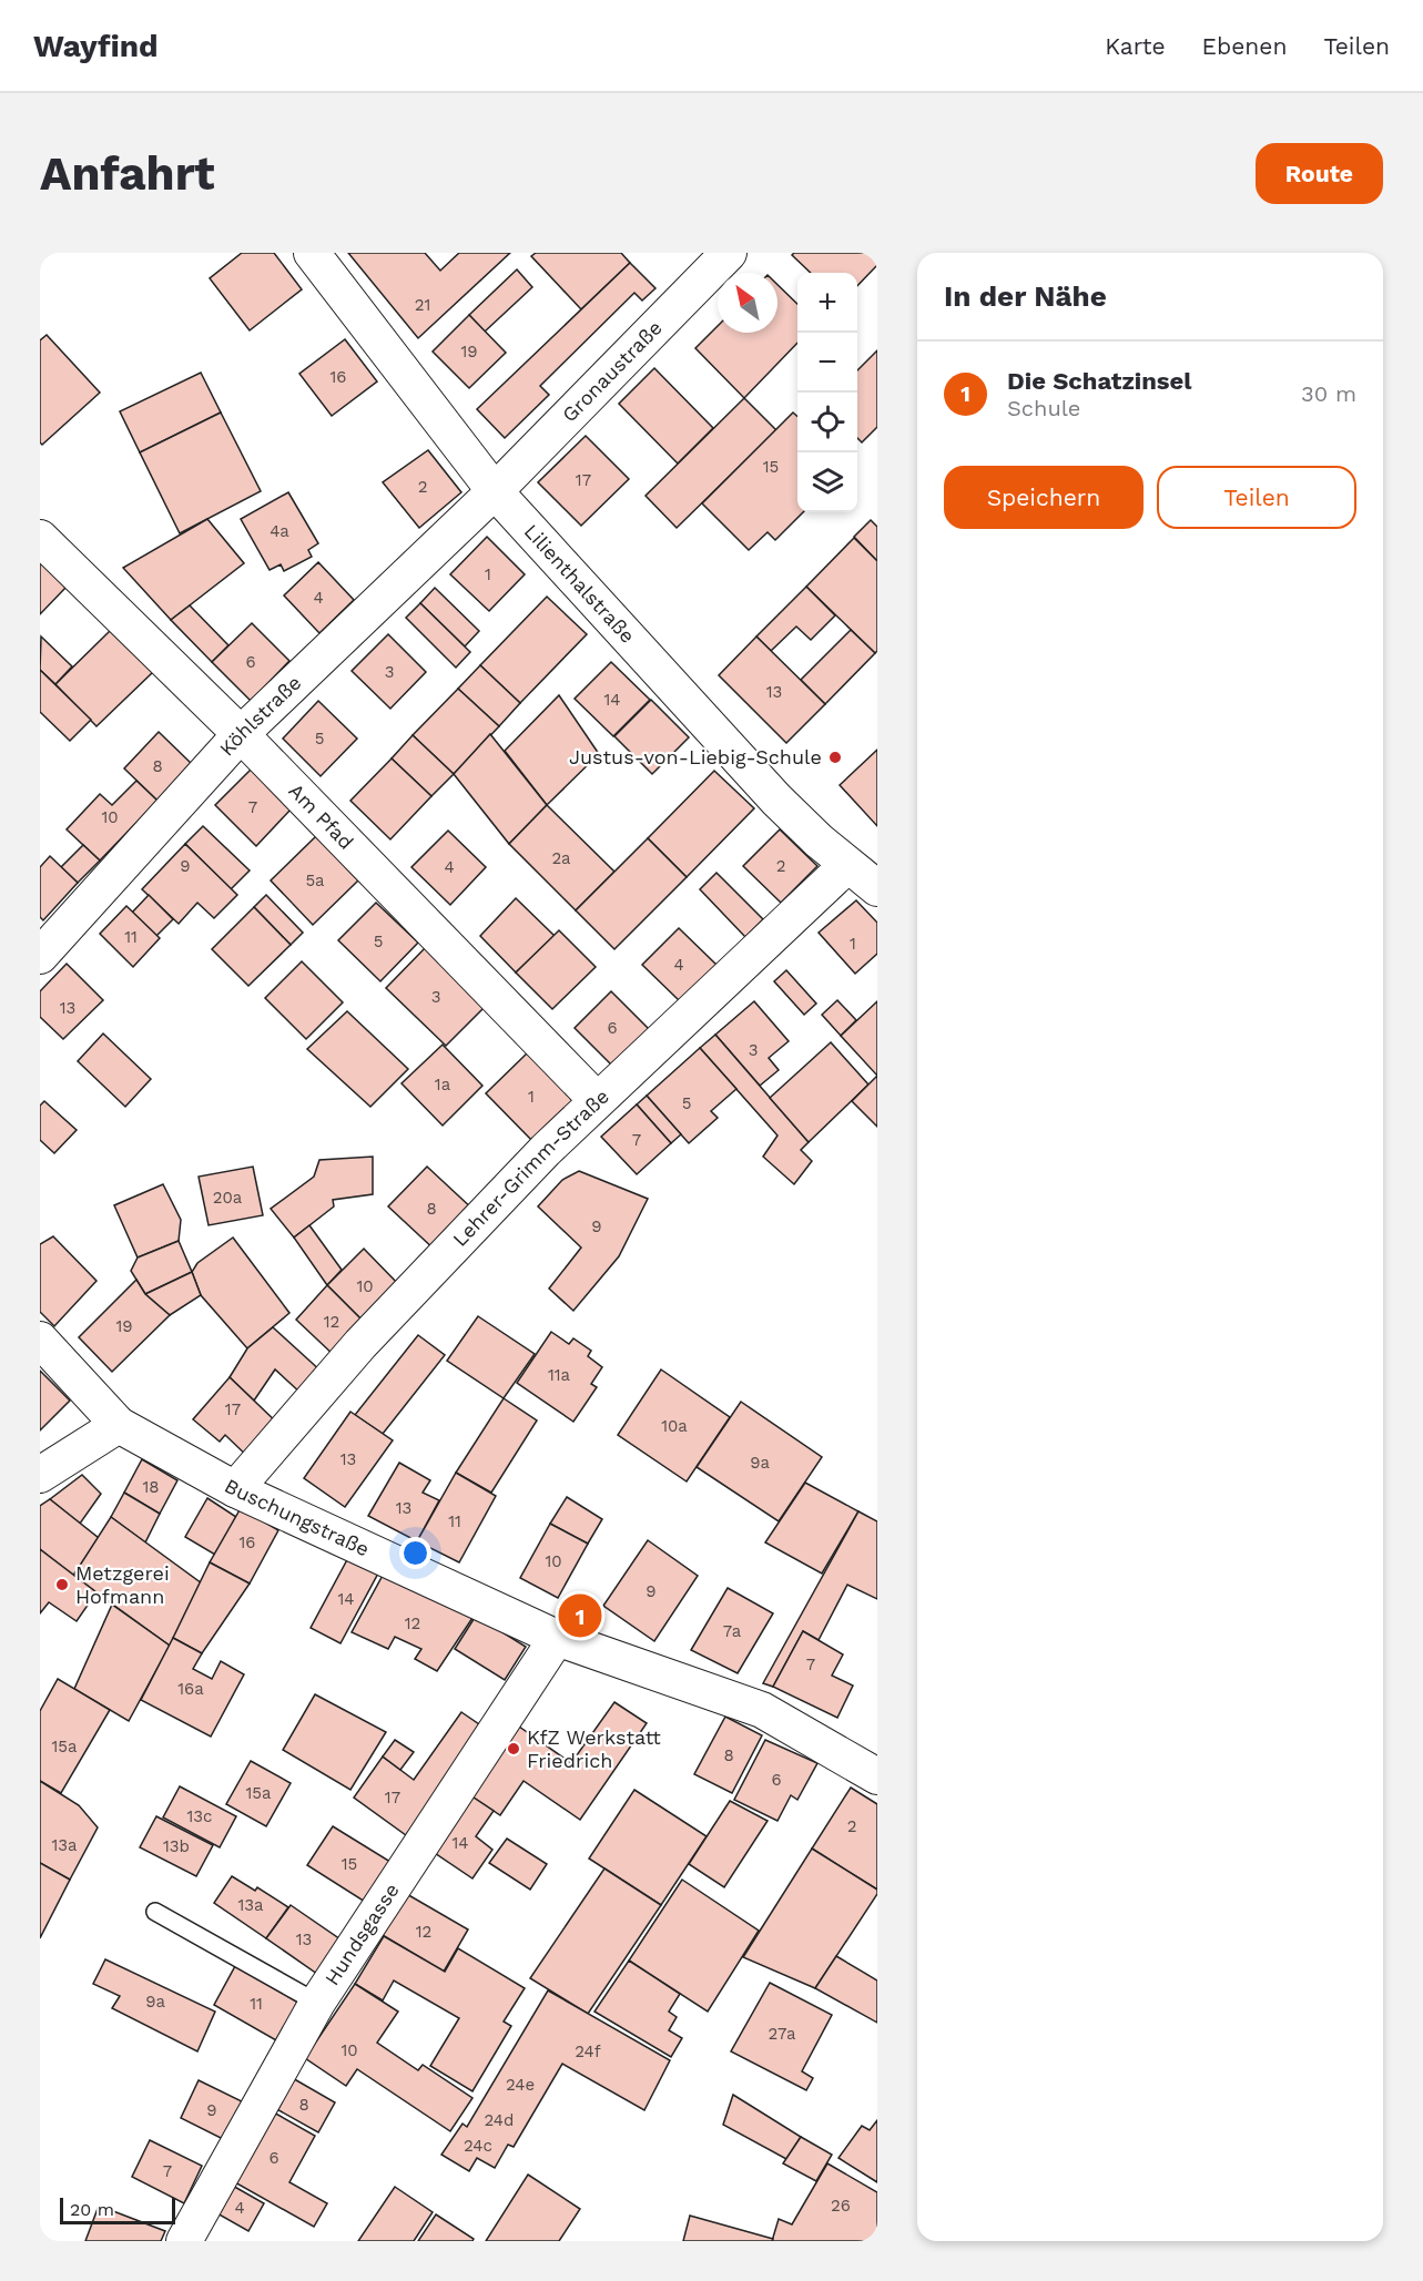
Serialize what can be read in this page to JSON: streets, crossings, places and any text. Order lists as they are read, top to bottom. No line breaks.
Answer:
{"streets":{"street":["Gronaustraße","Lilienthalstraße","Köhlstraße","Am Pfad","Lehrer-Grimm-Straße","Buschungstraße","Hundsgasse"]},"crossings":[["Gronaustraße","Lilienthalstraße"],["Gronaustraße","Köhlstraße"],["Lilienthalstraße","Köhlstraße"],["Lilienthalstraße","Lehrer-Grimm-Straße"],["Köhlstraße","Am Pfad"],["Am Pfad","Lehrer-Grimm-Straße"],["Lehrer-Grimm-Straße","Buschungstraße"],["Buschungstraße","Hundsgasse"]],"places":["Justus-von-Liebig-Schule","Metzgerei Hofmann","KfZ Werkstatt Friedrich"],"house_numbers":["21","19","16","15","17","2","4a","1","4","6","3","13","14","5","8","7","10","2a","9","2","4","5a","11","5","1","4","3","13","6","3","1a","1","5","7","20a","8","9","10","12","19","11a","17","10a","13","9a","18","13","11","16","10","9","14","12","7a","7","16a","15a","8","6","15a","17","13c","2","14","13a","13b","15","13a","12","13","9a","11","27a","10","24f","24e","8","9","24d","24c","6","7","26","4"],"scale_bar":"20 m","north":"top left","page":{"header":"Wayfind","nav":["Karte","Ebenen","Teilen"],"buttons":["Route",["Speichern","Teilen"]],"title":"Anfahrt","heading":"In der Nähe","map_buttons":["+","−"],"list":[{"mark":"1","name":"Die Schatzinsel","note":"Schule","value":"30 m"}],"pins":"1","scale":"20 m"}}
